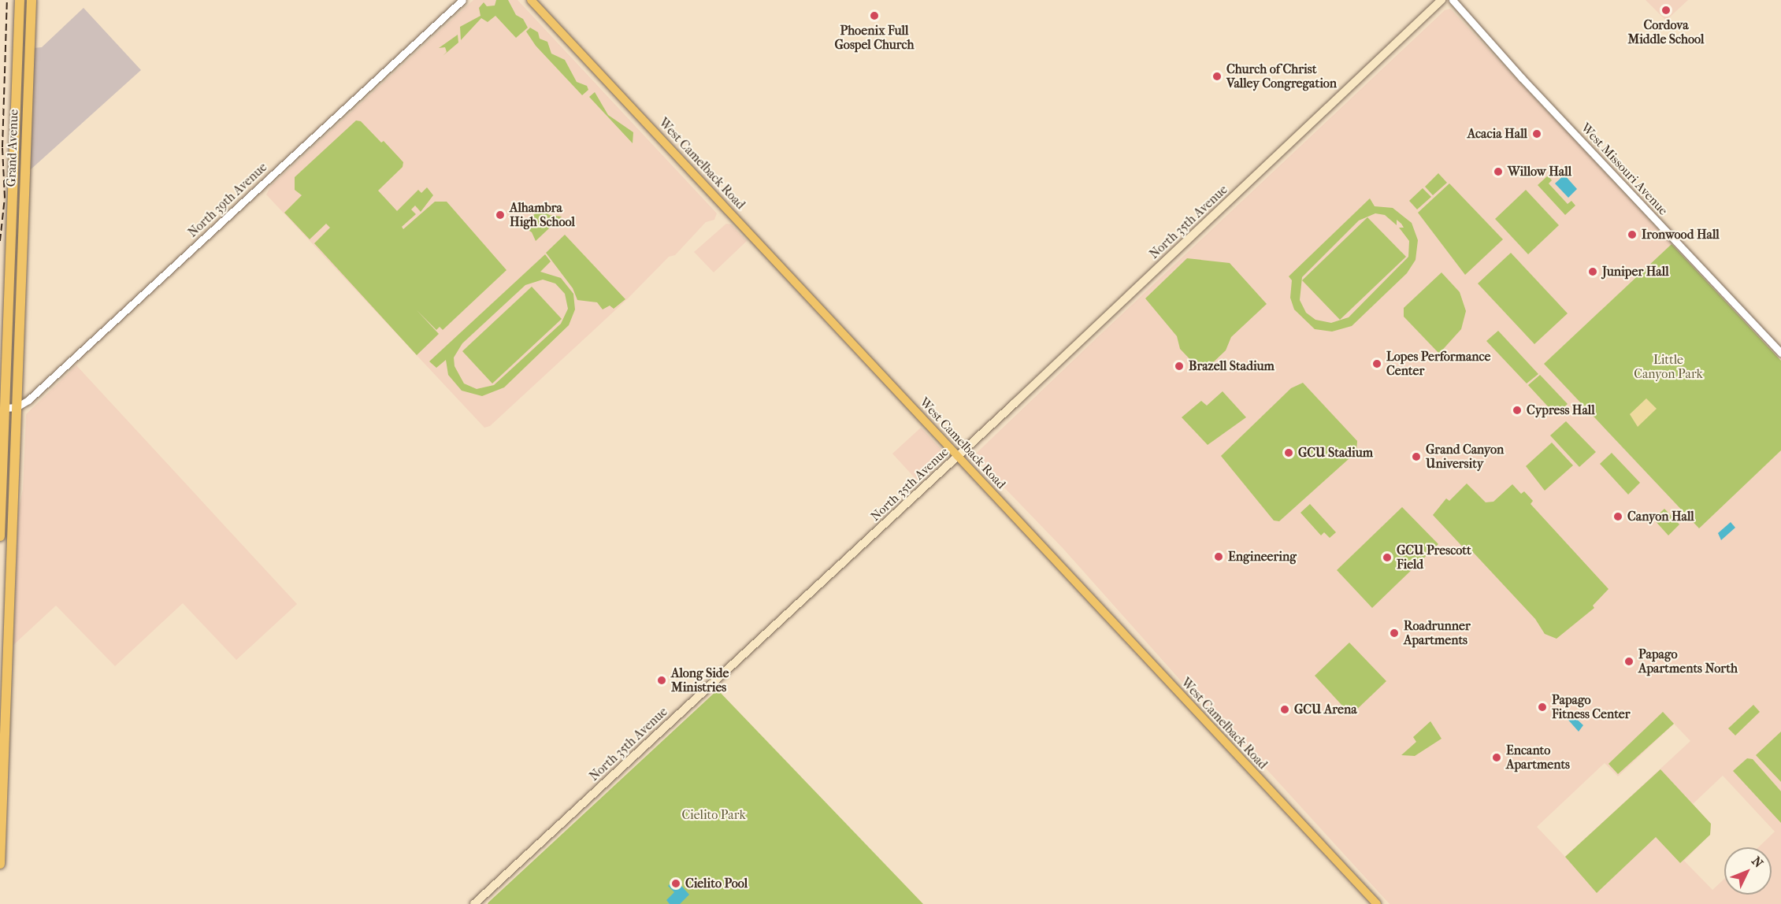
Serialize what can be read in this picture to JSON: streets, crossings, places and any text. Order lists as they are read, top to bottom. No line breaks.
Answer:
{"streets":{"highway":["Grand Avenue"],"main road":["West Camelback Road","North 35th Avenue"],"street":["West Missouri Avenue","North 39th Avenue"]},"crossings":[["Grand Avenue","North 39th Avenue"],["West Camelback Road","North 35th Avenue"]],"parks":["Little Canyon Park","Cielito Park"],"places":["Cordova Middle School","Phoenix Full Gospel Church","Church of Christ Valley Congregation","Acacia Hall","Willow Hall","Alhambra High School","Ironwood Hall","Juniper Hall","Lopes Performance Center","Brazell Stadium","Cypress Hall","GCU Stadium","Grand Canyon University","Canyon Hall","Engineering","GCU Prescott Field","Roadrunner Apartments","Papago Apartments North","Along Side Ministries","Papago Fitness Center","GCU Arena","Encanto Apartments","Cielito Pool"],"north":"top right"}
